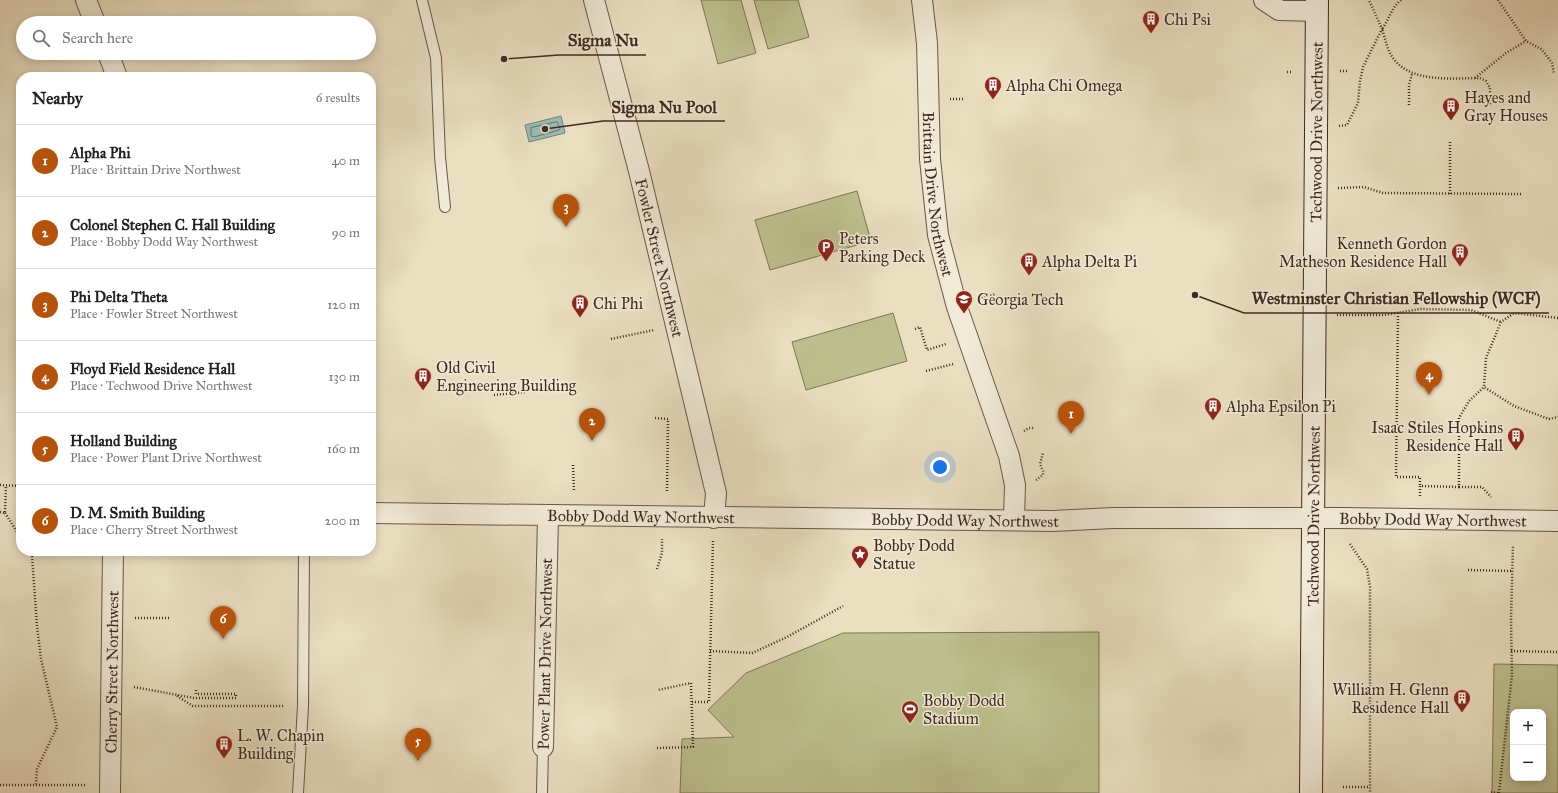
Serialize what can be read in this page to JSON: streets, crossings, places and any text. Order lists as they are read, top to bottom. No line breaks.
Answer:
{"streets":{"street":["Techwood Drive Northwest","Brittain Drive Northwest","Fowler Street Northwest","Bobby Dodd Way Northwest","Power Plant Drive Northwest","Cherry Street Northwest"]},"crossings":[["Techwood Drive Northwest","Bobby Dodd Way Northwest"],["Brittain Drive Northwest","Bobby Dodd Way Northwest"],["Fowler Street Northwest","Bobby Dodd Way Northwest"],["Bobby Dodd Way Northwest","Power Plant Drive Northwest"]],"places":{"building":["Chi Psi","Alpha Chi Omega","Hayes and Gray Houses","Kenneth Gordon Matheson Residence Hall","Alpha Delta Pi","Chi Phi","Old Civil Engineering Building","Alpha Epsilon Pi","Isaac Stiles Hopkins Residence Hall","William H. Glenn Residence Hall","L. W. Chapin Building"],"other":["Sigma Nu","Sigma Nu Pool","Westminster Christian Fellowship (WCF)"],"parking":["Peters Parking Deck"],"school or university":["Georgia Tech"],"place":["Bobby Dodd Statue"],"sports":["Bobby Dodd Stadium"]},"page":{"search":"Search here","heading":["Nearby","6 results"],"list":[{"mark":"1","name":"Alpha Phi","note":"Place · Brittain Drive Northwest","value":"40 m"},{"mark":"2","name":"Colonel Stephen C. Hall Building","note":"Place · Bobby Dodd Way Northwest","value":"90 m"},{"mark":"3","name":"Phi Delta Theta","note":"Place · Fowler Street Northwest","value":"120 m"},{"mark":"4","name":"Floyd Field Residence Hall","note":"Place · Techwood Drive Northwest","value":"130 m"},{"mark":"5","name":"Holland Building","note":"Place · Power Plant Drive Northwest","value":"160 m"},{"mark":"6","name":"D. M. Smith Building","note":"Place · Cherry Street Northwest","value":"200 m"}],"pins":["3","4","1","2","6","5"],"map_buttons":["+","−"]}}
